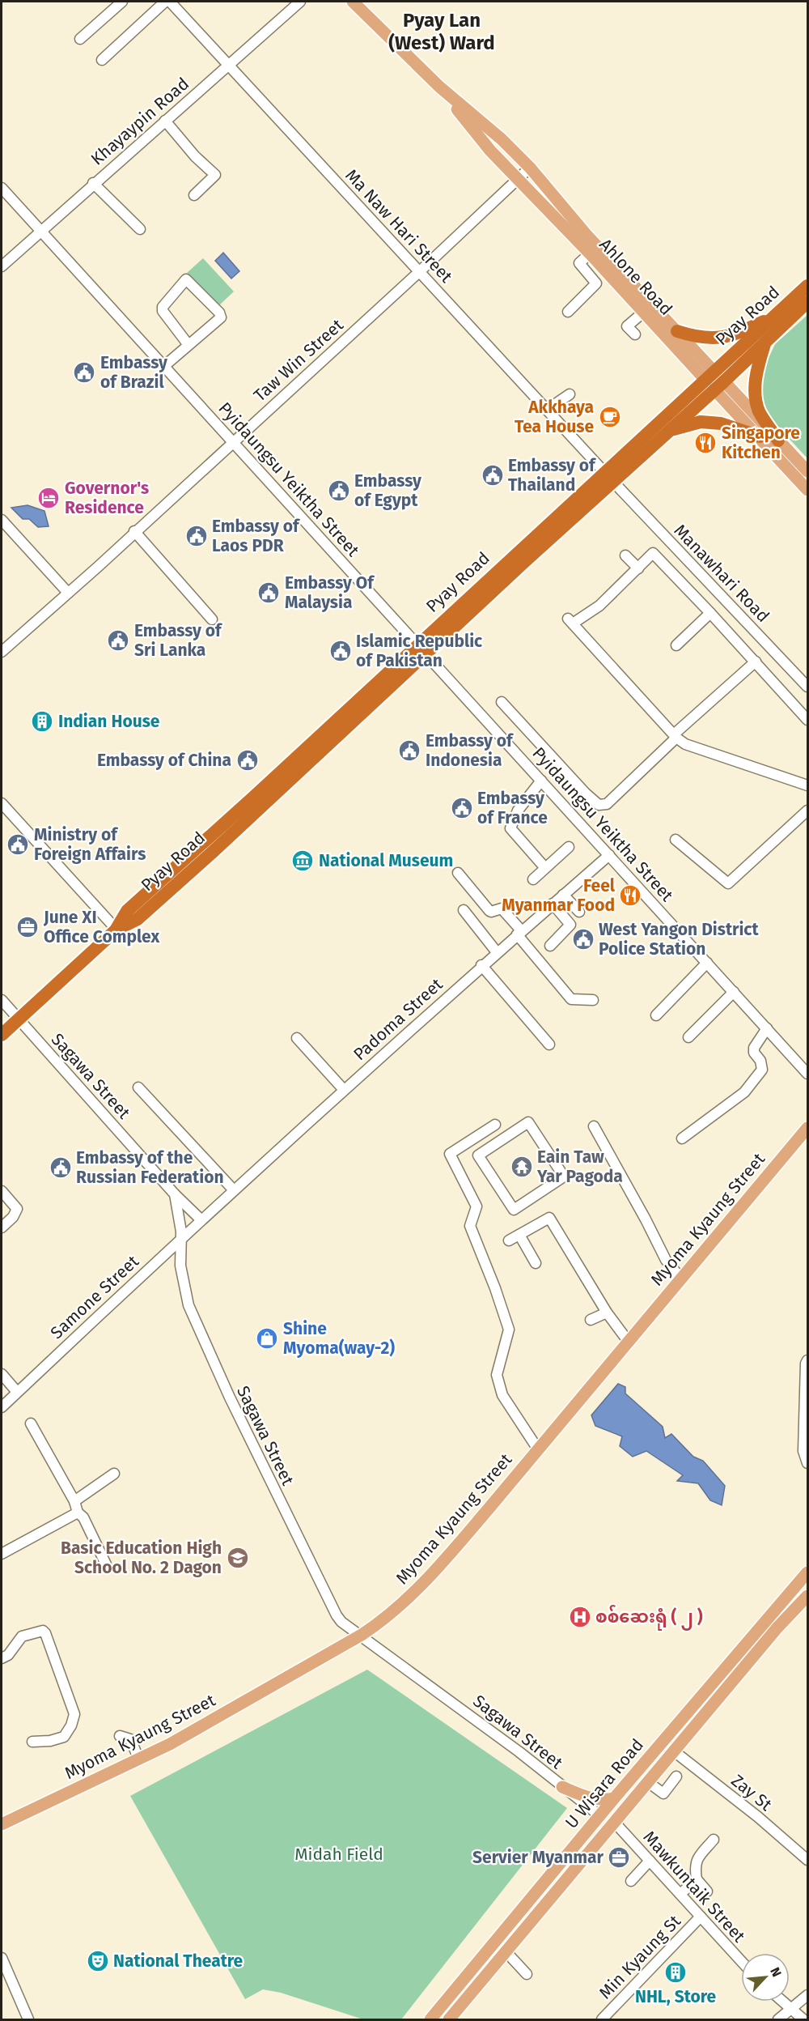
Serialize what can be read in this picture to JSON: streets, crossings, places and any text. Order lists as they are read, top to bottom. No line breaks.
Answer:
{"streets":{"highway":["Pyay Road"],"main road":["Ahlone Road","Myoma Kyaung Street","U Wisara Road"],"street":["Khayaypin Road","Ma Naw Hari Street","Taw Win Street","Pyidaungsu Yeiktha Street","Manawhari Road","Padoma Street","Sagawa Street","Samone Street","Zay St","Mawkuntaik Street","Min Kyaung St"]},"crossings":[["Khayaypin Road","Ma Naw Hari Street"],["Khayaypin Road","Pyidaungsu Yeiktha Street"],["Ma Naw Hari Street","Pyay Road"],["Ma Naw Hari Street","Taw Win Street"],["Ma Naw Hari Street","Manawhari Road"],["Ahlone Road","Pyay Road"],["Ahlone Road","Taw Win Street"],["Pyay Road","Pyidaungsu Yeiktha Street"],["Pyay Road","Manawhari Road"],["Pyay Road","Sagawa Street"],["Taw Win Street","Pyidaungsu Yeiktha Street"],["Pyidaungsu Yeiktha Street","Padoma Street"],["Padoma Street","Samone Street"],["Sagawa Street","Myoma Kyaung Street"],["Sagawa Street","Samone Street"],["Sagawa Street","U Wisara Road"],["U Wisara Road","Zay St"],["U Wisara Road","Mawkuntaik Street"],["Mawkuntaik Street","Min Kyaung St"]],"districts":["Pyay Lan (West) Ward"],"parks":["Midah Field"],"places":{"public building":["Embassy of Brazil","Embassy of Thailand","Embassy of Egypt","Embassy of Laos PDR","Embassy Of Malaysia","Embassy of Sri Lanka","Islamic Republic of Pakistan","Embassy of Indonesia","Embassy of China","Embassy of France","Ministry of Foreign Affairs","West Yangon District Police Station","Embassy of the Russian Federation"],"cafe":["Akkhaya Tea House"],"restaurant":["Singapore Kitchen","Feel Myanmar Food"],"hotel":["Governor's Residence"],"building":["Indian House","NHL, Store"],"museum":["National Museum"],"office":["June XI Office Complex","Servier Myanmar"],"temple":["Eain Taw Yar Pagoda"],"shop":["Shine Myoma(way-2)"],"school or university":["Basic Education High School No. 2 Dagon"],"hospital":["စစ်ဆေးရုံ ( ၂ )"],"theatre":["National Theatre"]},"north":"top right"}
